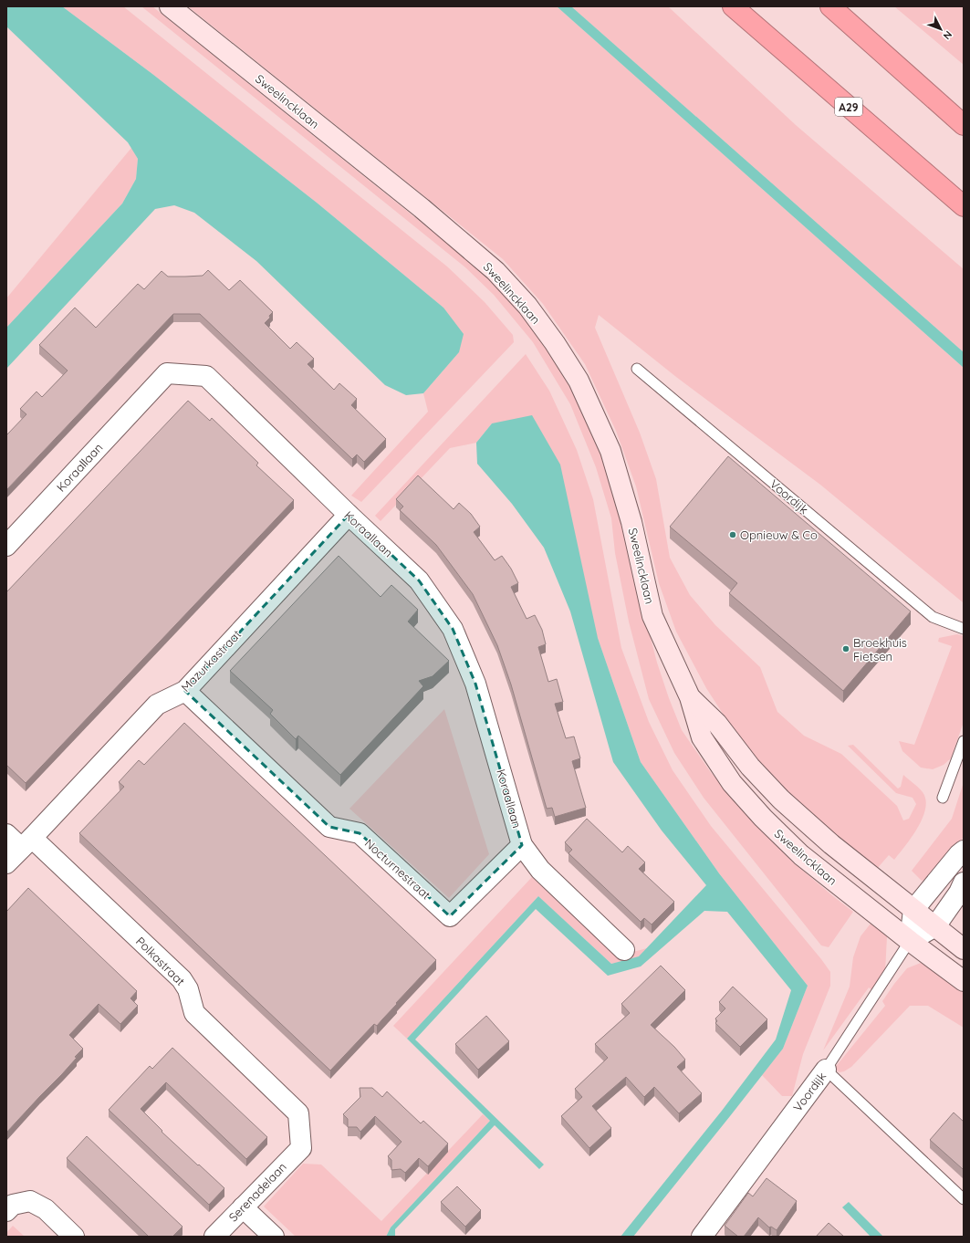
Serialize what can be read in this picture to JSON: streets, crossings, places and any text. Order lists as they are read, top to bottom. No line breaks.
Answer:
{"streets":{"highway":["A29"],"main road":["Sweelincklaan"],"street":["Koraallaan","Voordijk","Mazurkastraat","Nocturnestraat","Polkastraat","Serenadelaan"]},"crossings":[["Sweelincklaan","Voordijk"],["Koraallaan","Mazurkastraat"],["Koraallaan","Nocturnestraat"],["Mazurkastraat","Nocturnestraat"],["Mazurkastraat","Polkastraat"],["Polkastraat","Serenadelaan"]],"places":["Opnieuw & Co","Broekhuis Fietsen"],"north":"bottom right"}
